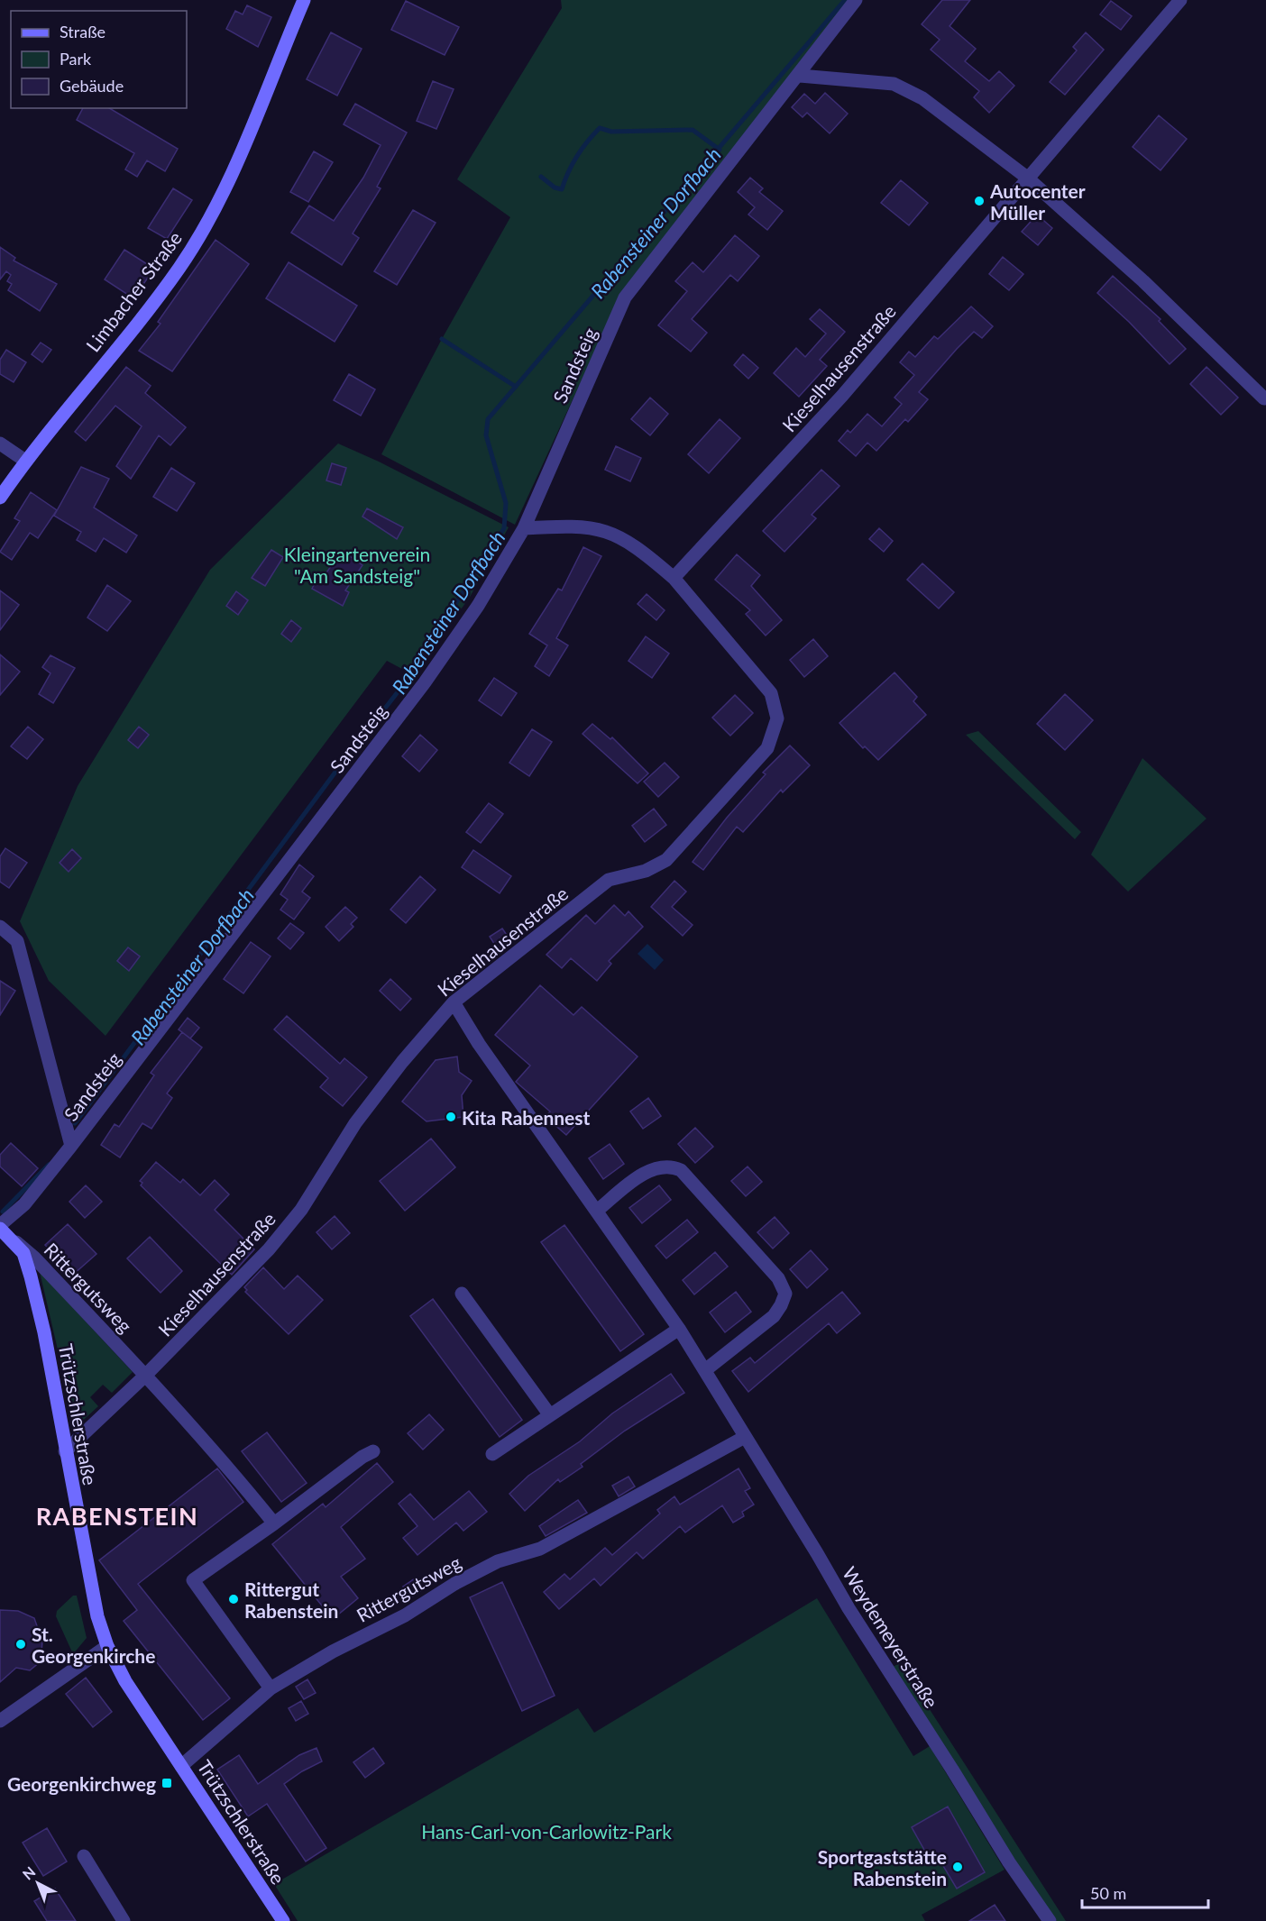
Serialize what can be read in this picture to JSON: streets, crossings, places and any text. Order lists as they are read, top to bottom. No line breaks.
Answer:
{"streets":{"street":["Limbacher Straße","Sandsteig","Kieselhausenstraße","Rittergutsweg","Trützschlerstraße","Weydemeyerstraße"]},"crossings":[["Sandsteig","Kieselhausenstraße"],["Sandsteig","Rittergutsweg"],["Sandsteig","Trützschlerstraße"],["Kieselhausenstraße","Rittergutsweg"],["Kieselhausenstraße","Trützschlerstraße"],["Kieselhausenstraße","Weydemeyerstraße"],["Rittergutsweg","Trützschlerstraße"],["Rittergutsweg","Weydemeyerstraße"]],"districts":["RABENSTEIN"],"water":["Rabensteiner Dorfbach"],"parks":["Kleingartenverein \"Am Sandsteig\"","Hans-Carl-von-Carlowitz-Park"],"places":{"other":["Autocenter Müller","Kita Rabennest","Rittergut Rabenstein","St. Georgenkirche","Sportgaststätte Rabenstein"],"transit":["Georgenkirchweg"]},"legend":["Straße","Park","Gebäude"],"scale_bar":"50 m","north":"top left"}
